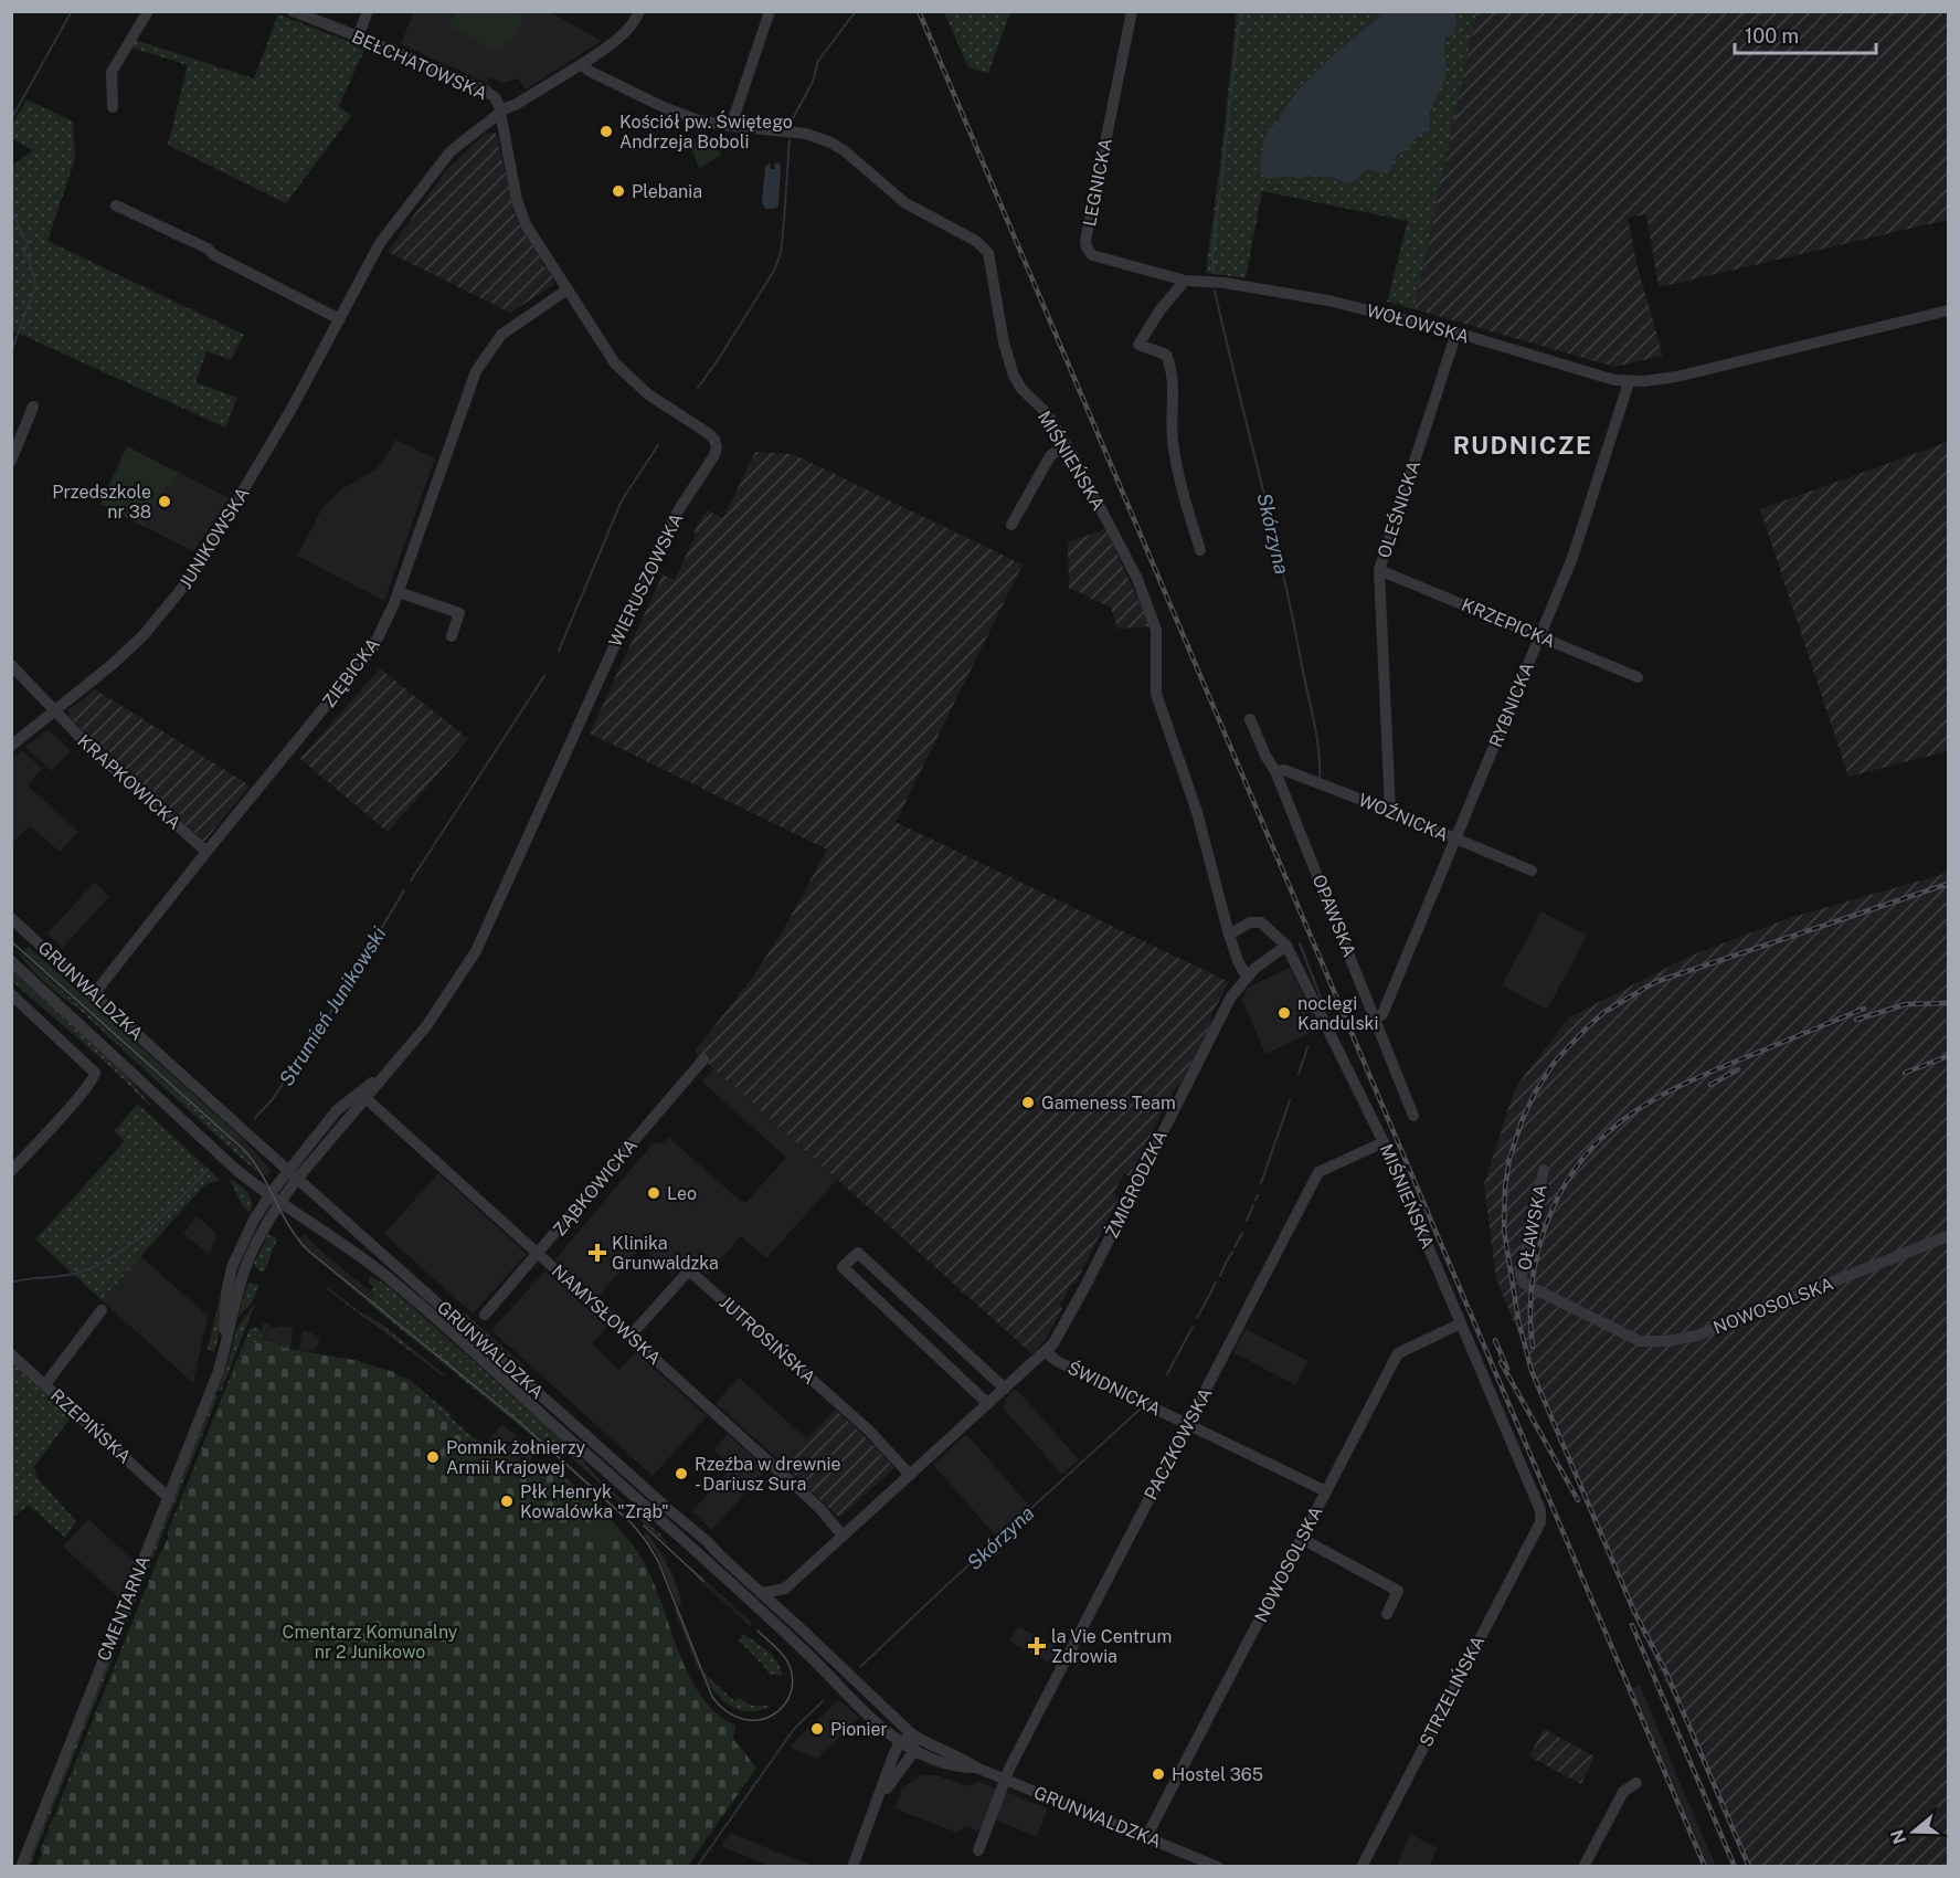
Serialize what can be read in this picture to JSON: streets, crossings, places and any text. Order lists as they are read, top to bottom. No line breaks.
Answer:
{"streets":{"street":["BEŁCHATOWSKA","LEGNICKA","WOŁOWSKA","MIŚNIEŃSKA","OLEŚNICKA","JUNIKOWSKA","WIERUSZOWSKA","KRZEPICKA","ZIĘBICKA","RYBNICKA","KRAPKOWICKA","WOŹNICKA","OPAWSKA","GRUNWALDZKA","ŻMIGRODZKA","ZĄBKOWICKA","OŁAWSKA","NOWOSOLSKA","NAMYSŁOWSKA","JUTROSIŃSKA","ŚWIDNICKA","RZEPIŃSKA","PACZKOWSKA","CMENTARNA","STRZELIŃSKA"]},"crossings":[["BEŁCHATOWSKA","JUNIKOWSKA"],["BEŁCHATOWSKA","WIERUSZOWSKA"],["LEGNICKA","WOŁOWSKA"],["WOŁOWSKA","OLEŚNICKA"],["WOŁOWSKA","RYBNICKA"],["MIŚNIEŃSKA","ŻMIGRODZKA"],["MIŚNIEŃSKA","NOWOSOLSKA"],["MIŚNIEŃSKA","PACZKOWSKA"],["MIŚNIEŃSKA","STRZELIŃSKA"],["OLEŚNICKA","KRZEPICKA"],["OLEŚNICKA","WOŹNICKA"],["JUNIKOWSKA","WIERUSZOWSKA"],["JUNIKOWSKA","KRAPKOWICKA"],["WIERUSZOWSKA","ZIĘBICKA"],["WIERUSZOWSKA","GRUNWALDZKA"],["WIERUSZOWSKA","NAMYSŁOWSKA"],["WIERUSZOWSKA","CMENTARNA"],["KRZEPICKA","RYBNICKA"],["ZIĘBICKA","KRAPKOWICKA"],["ZIĘBICKA","GRUNWALDZKA"],["RYBNICKA","WOŹNICKA"],["RYBNICKA","OPAWSKA"],["WOŹNICKA","OPAWSKA"],["GRUNWALDZKA","NOWOSOLSKA"],["GRUNWALDZKA","PACZKOWSKA"],["GRUNWALDZKA","CMENTARNA"],["ŻMIGRODZKA","NAMYSŁOWSKA"],["ŻMIGRODZKA","JUTROSIŃSKA"],["ŻMIGRODZKA","ŚWIDNICKA"],["ZĄBKOWICKA","NAMYSŁOWSKA"],["OŁAWSKA","NOWOSOLSKA"],["NOWOSOLSKA","ŚWIDNICKA"],["NAMYSŁOWSKA","JUTROSIŃSKA"],["ŚWIDNICKA","PACZKOWSKA"],["RZEPIŃSKA","CMENTARNA"]],"districts":["RUDNICZE"],"water":["Skórzyna","Strumień Junikowski"],"parks":["Cmentarz Komunalny nr 2 Junikowo"],"places":{"other":["Kościół pw. Świętego Andrzeja Boboli","Plebania","Przedszkole nr 38","noclegi Kandulski","Gameness Team","Leo","Pomnik żołnierzy Armii Krajowej","Rzeźba w drewnie - Dariusz Sura","Płk Henryk Kowalówka \"Zrąb\"","Pionier","Hostel 365"],"health":["Klinika Grunwaldzka","la Vie Centrum Zdrowia"]},"scale_bar":"100 m","north":"left"}
